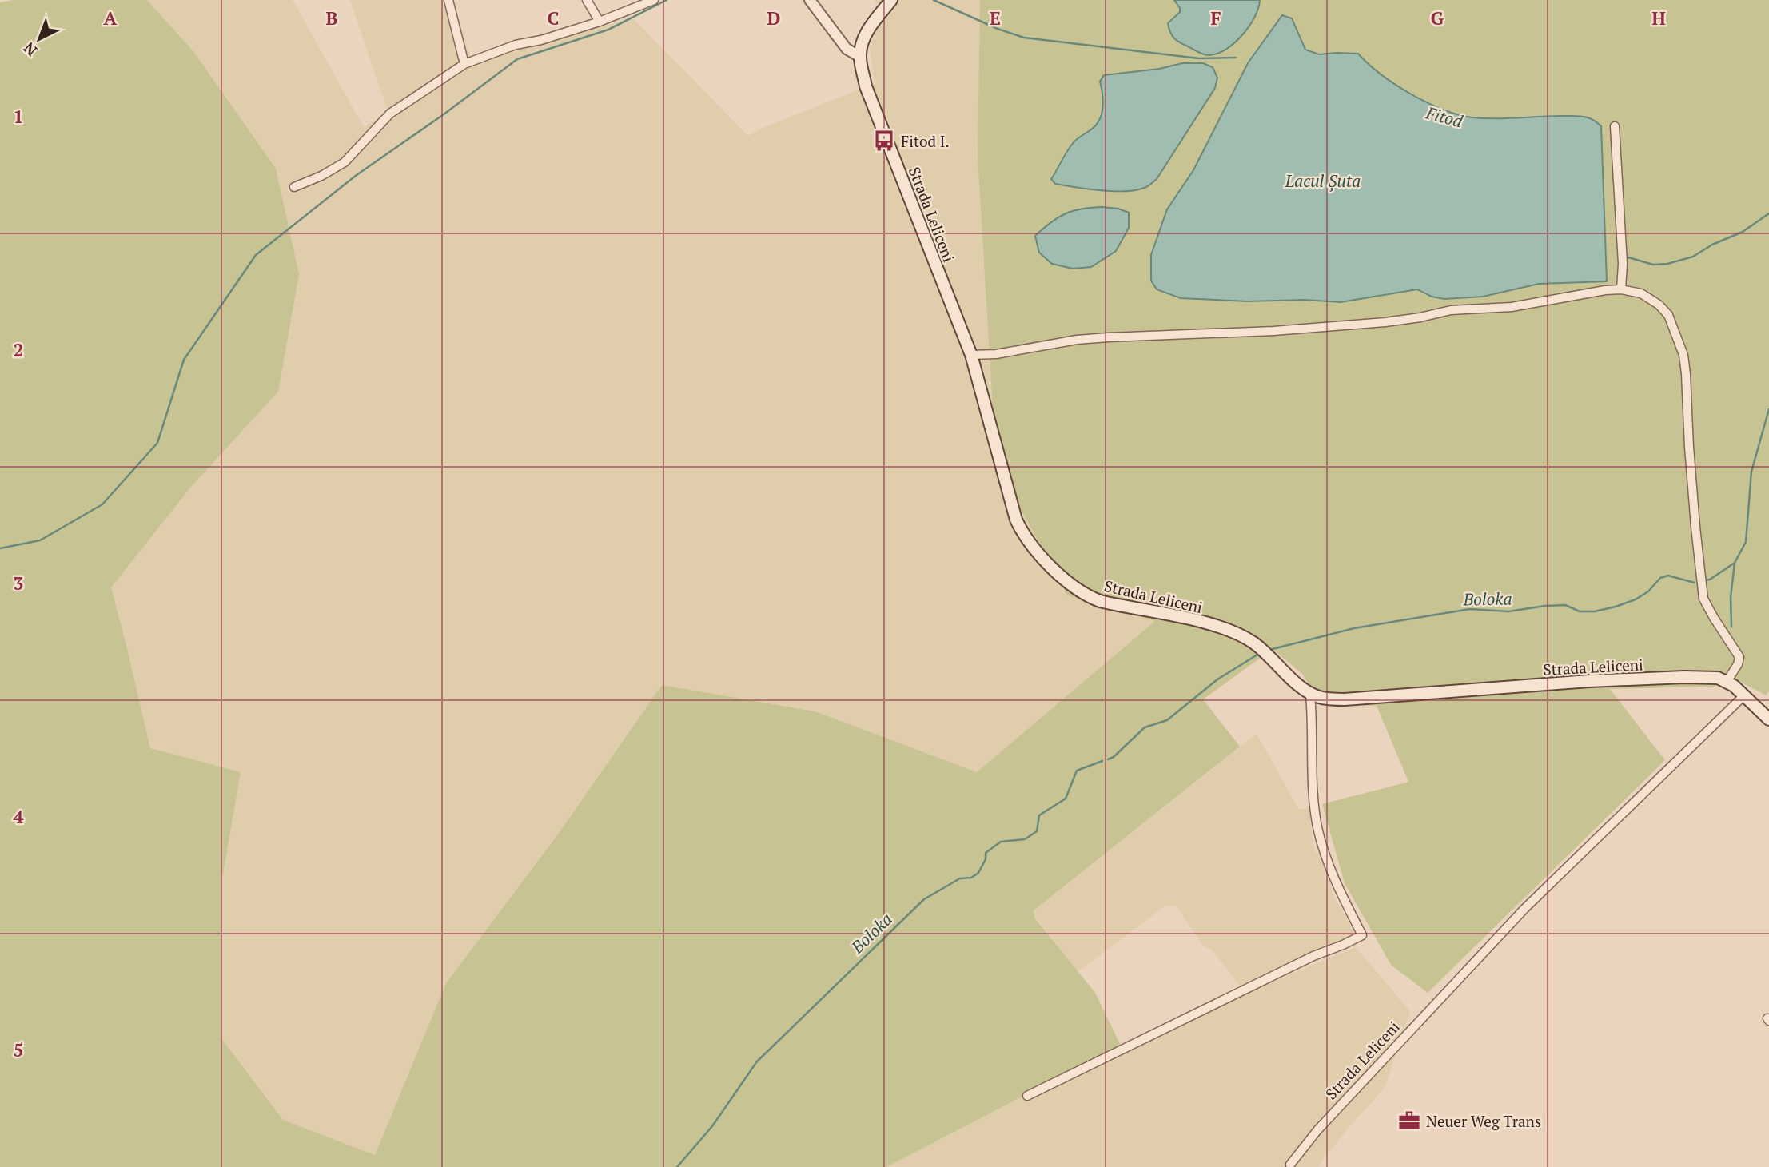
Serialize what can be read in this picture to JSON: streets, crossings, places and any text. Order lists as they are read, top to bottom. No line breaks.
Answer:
{"streets":{"main road":["Strada Leliceni"]},"water":["Fitod","Lacul Șuta","Boloka"],"places":{"bus stop":["Fitod I."],"office":["Neuer Weg Trans"]},"north":"bottom left","grid":{"columns":["A","B","C","D","E","F","G","H"],"rows":["1","2","3","4","5"]}}
